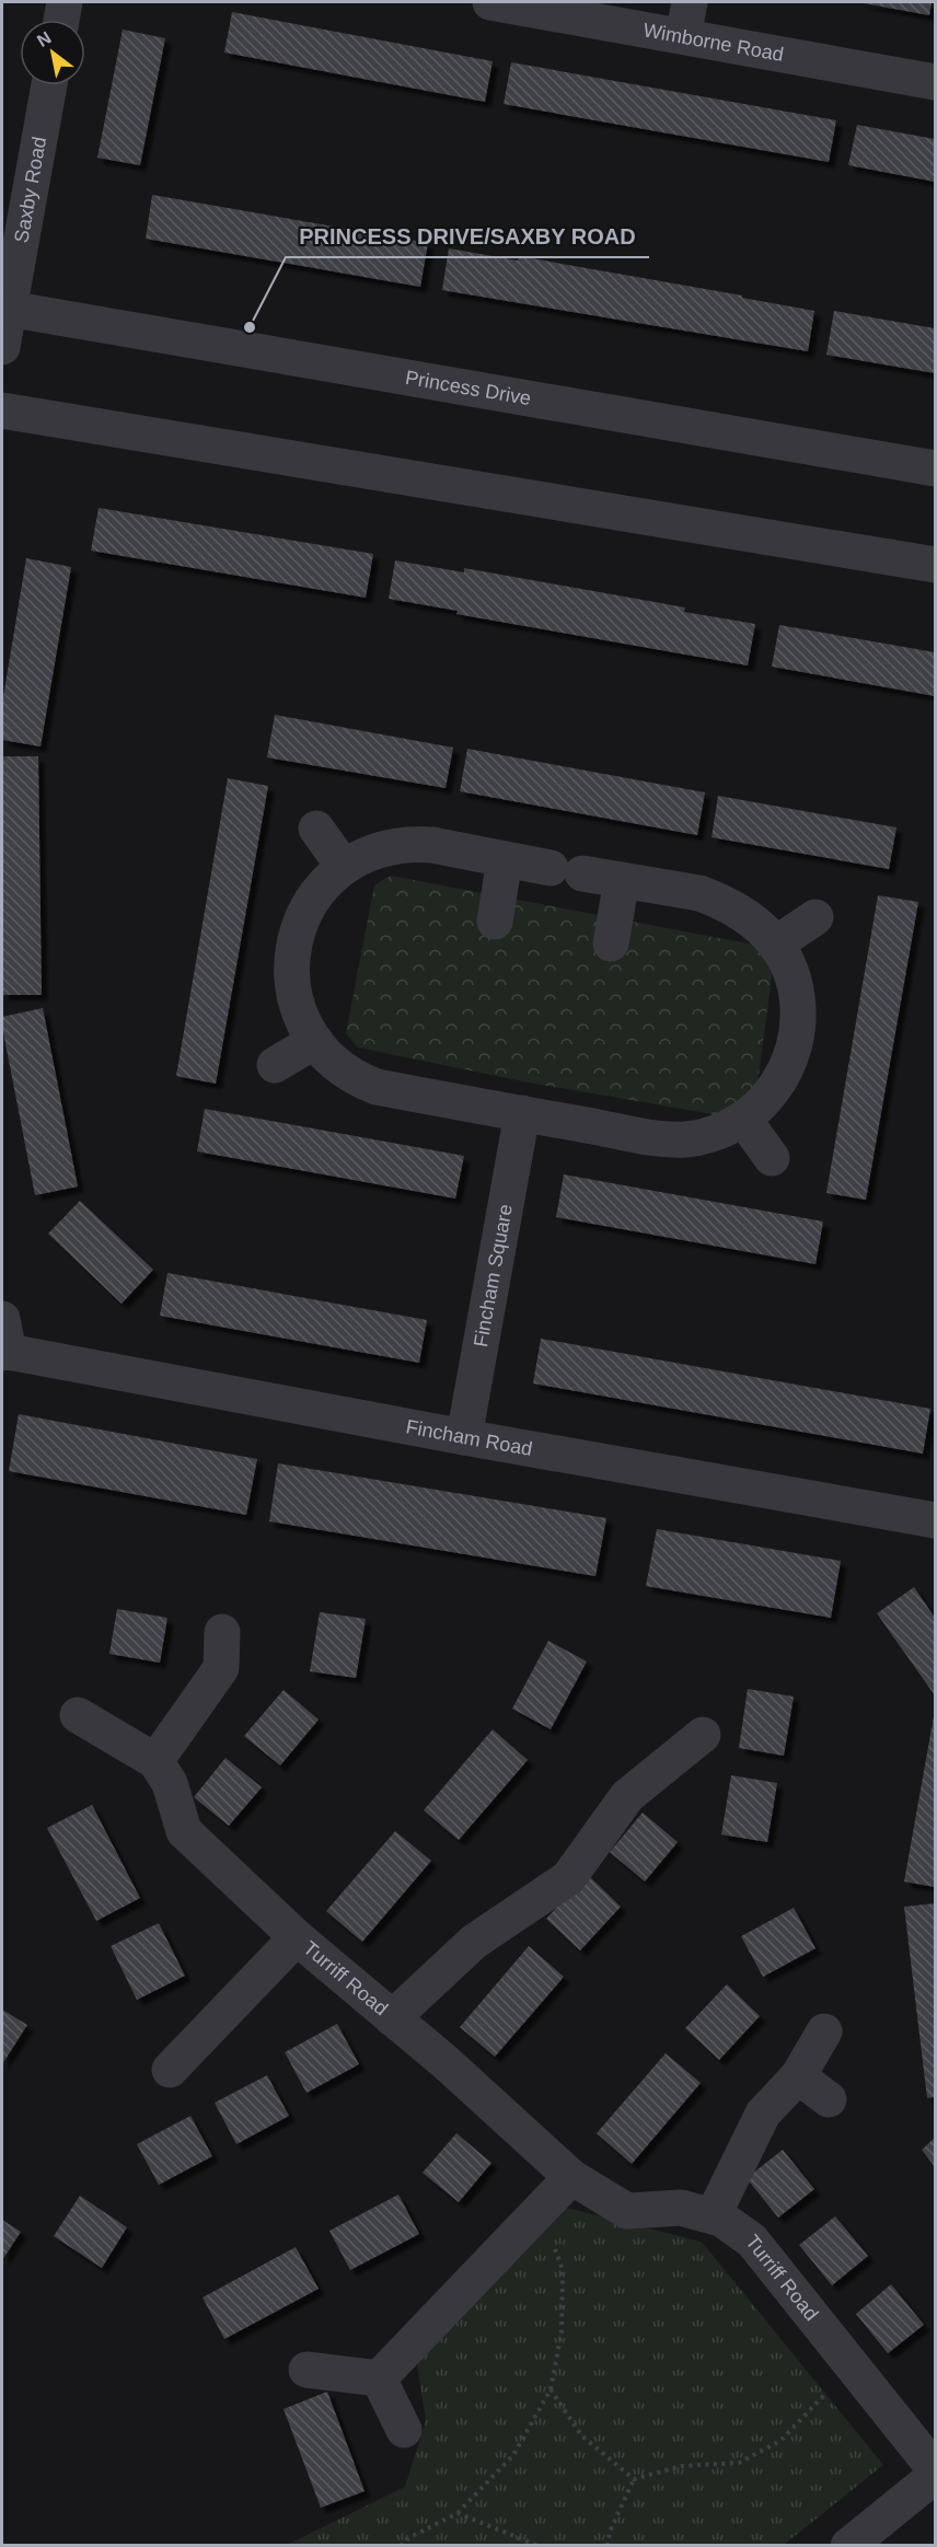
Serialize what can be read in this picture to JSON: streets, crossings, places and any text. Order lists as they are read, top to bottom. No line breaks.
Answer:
{"streets":{"street":["Wimborne Road","Saxby Road","Princess Drive","Fincham Square","Fincham Road","Turriff Road"]},"crossings":[["Saxby Road","Princess Drive"],["Fincham Square","Fincham Road"]],"places":["PRINCESS DRIVE/SAXBY ROAD"],"north":"top left"}
